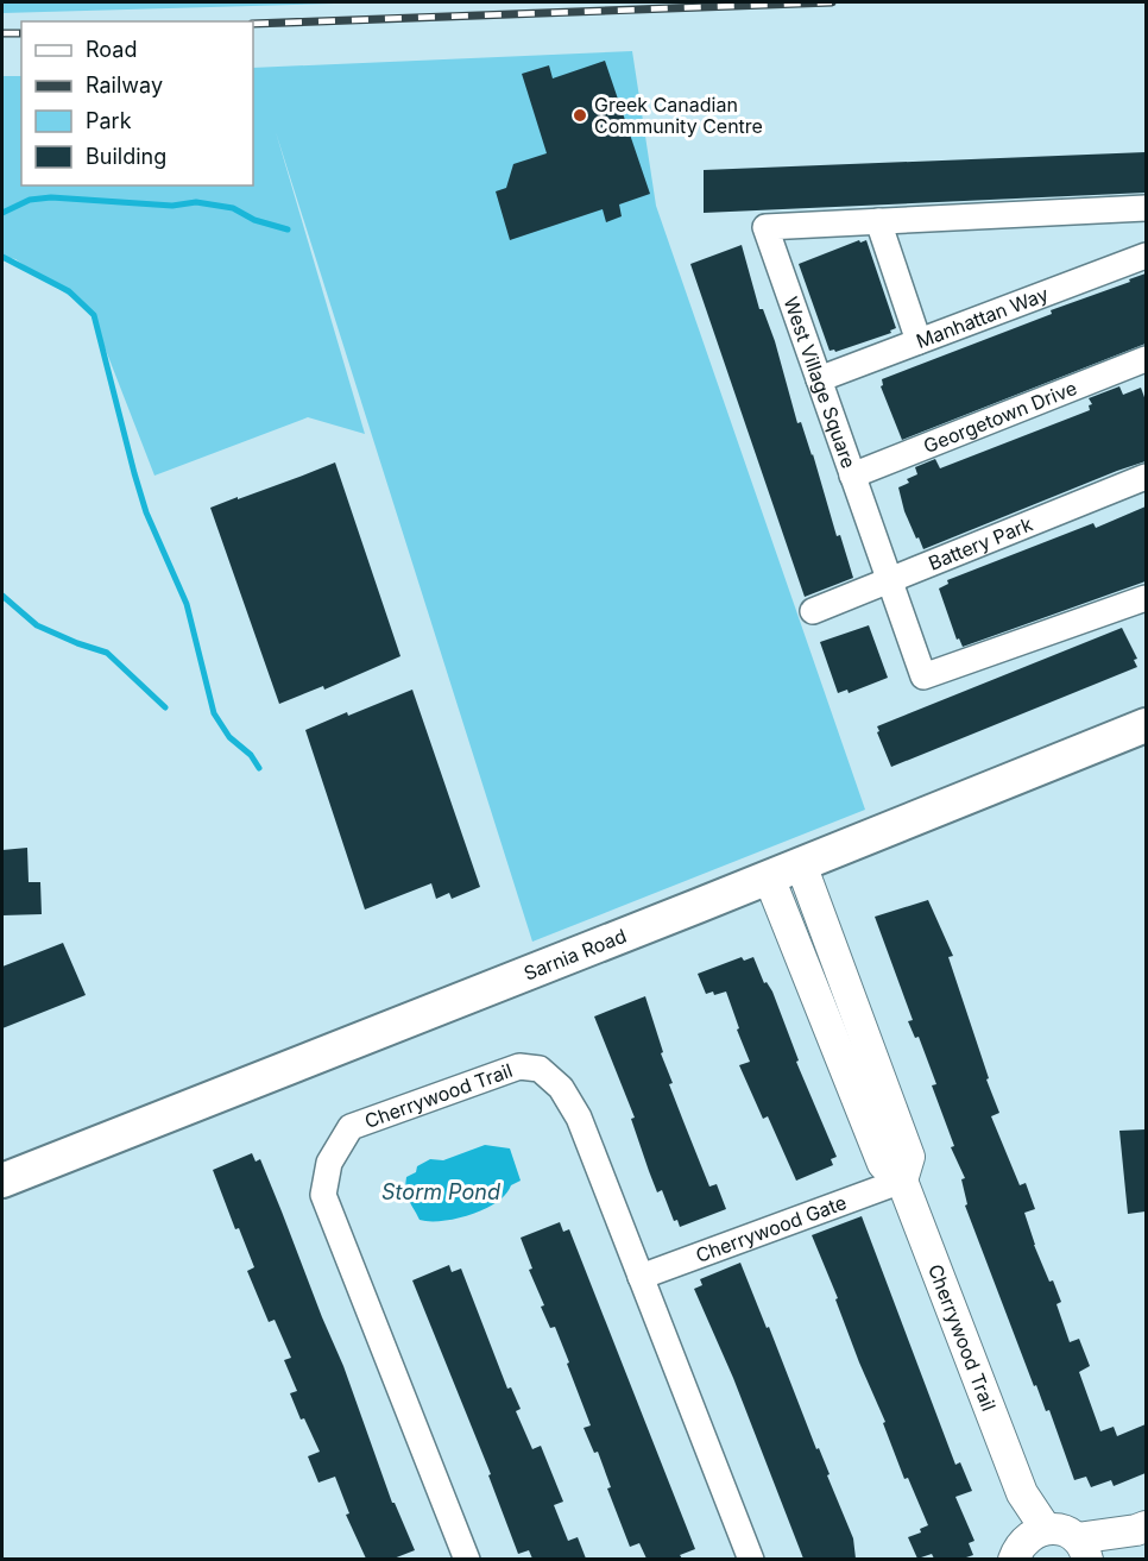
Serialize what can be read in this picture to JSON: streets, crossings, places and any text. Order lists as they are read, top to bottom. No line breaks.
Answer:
{"streets":{"main road":["Sarnia Road"],"street":["Manhattan Way","West Village Square","Georgetown Drive","Battery Park","Cherrywood Trail","Cherrywood Gate"]},"crossings":[["Manhattan Way","West Village Square"],["West Village Square","Georgetown Drive"],["West Village Square","Battery Park"],["Sarnia Road","Cherrywood Trail"],["Cherrywood Trail","Cherrywood Gate"]],"water":["Storm Pond"],"places":["Greek Canadian Community Centre"],"legend":["Road","Railway","Park","Building"]}
